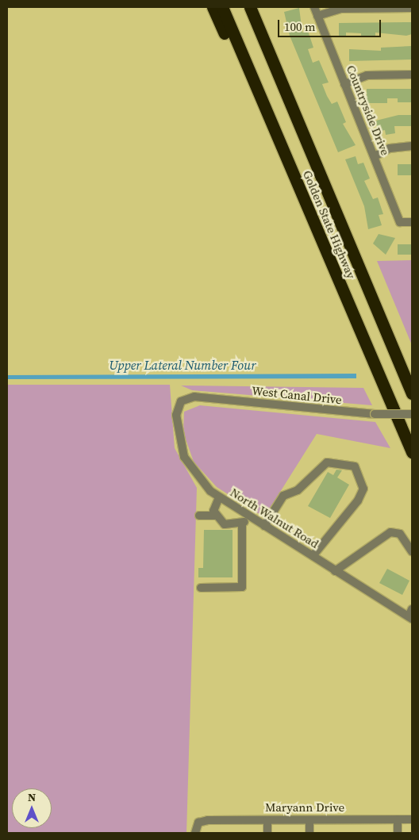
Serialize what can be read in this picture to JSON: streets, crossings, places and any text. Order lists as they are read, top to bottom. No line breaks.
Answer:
{"streets":{"highway":["Golden State Highway"],"street":["Countryside Drive","West Canal Drive","North Walnut Road","Maryann Drive"]},"crossings":[["West Canal Drive","North Walnut Road"]],"water":["Upper Lateral Number Four"],"scale_bar":"100 m","north":"top"}
